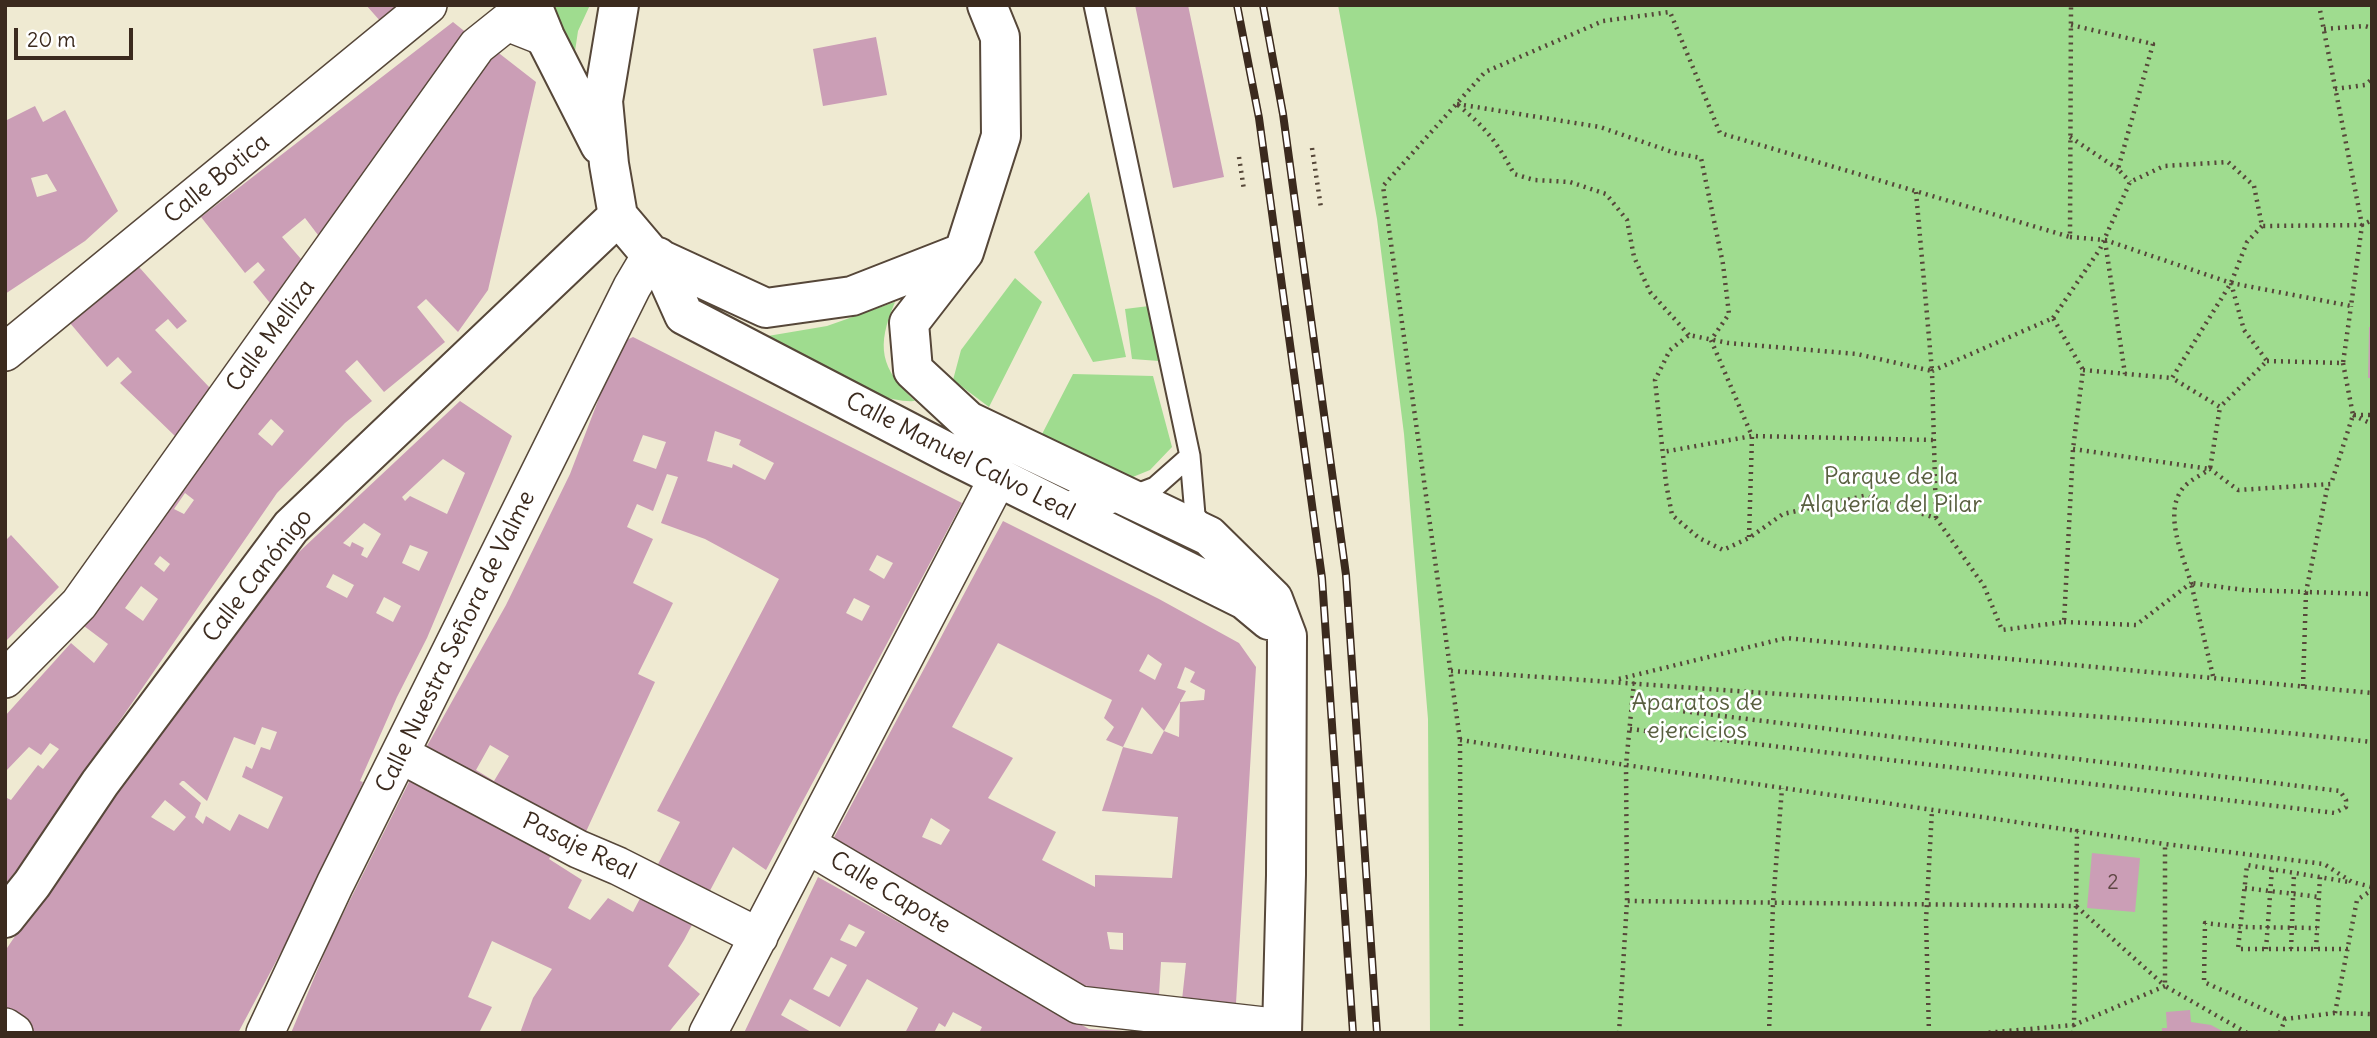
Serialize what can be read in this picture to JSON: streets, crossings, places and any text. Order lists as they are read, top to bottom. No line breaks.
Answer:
{"streets":{"street":["Calle Botica","Calle Melliza","Calle Manuel Calvo Leal","Calle Canónigo","Calle Nuestra Señora de Valme","Pasaje Real","Calle Capote"]},"crossings":[["Calle Manuel Calvo Leal","Calle Nuestra Señora de Valme"],["Calle Manuel Calvo Leal","Calle Capote"],["Calle Nuestra Señora de Valme","Pasaje Real"]],"parks":["Parque de la Alquería del Pilar","Aparatos de ejercicios"],"house_numbers":["2"],"scale_bar":"20 m"}
